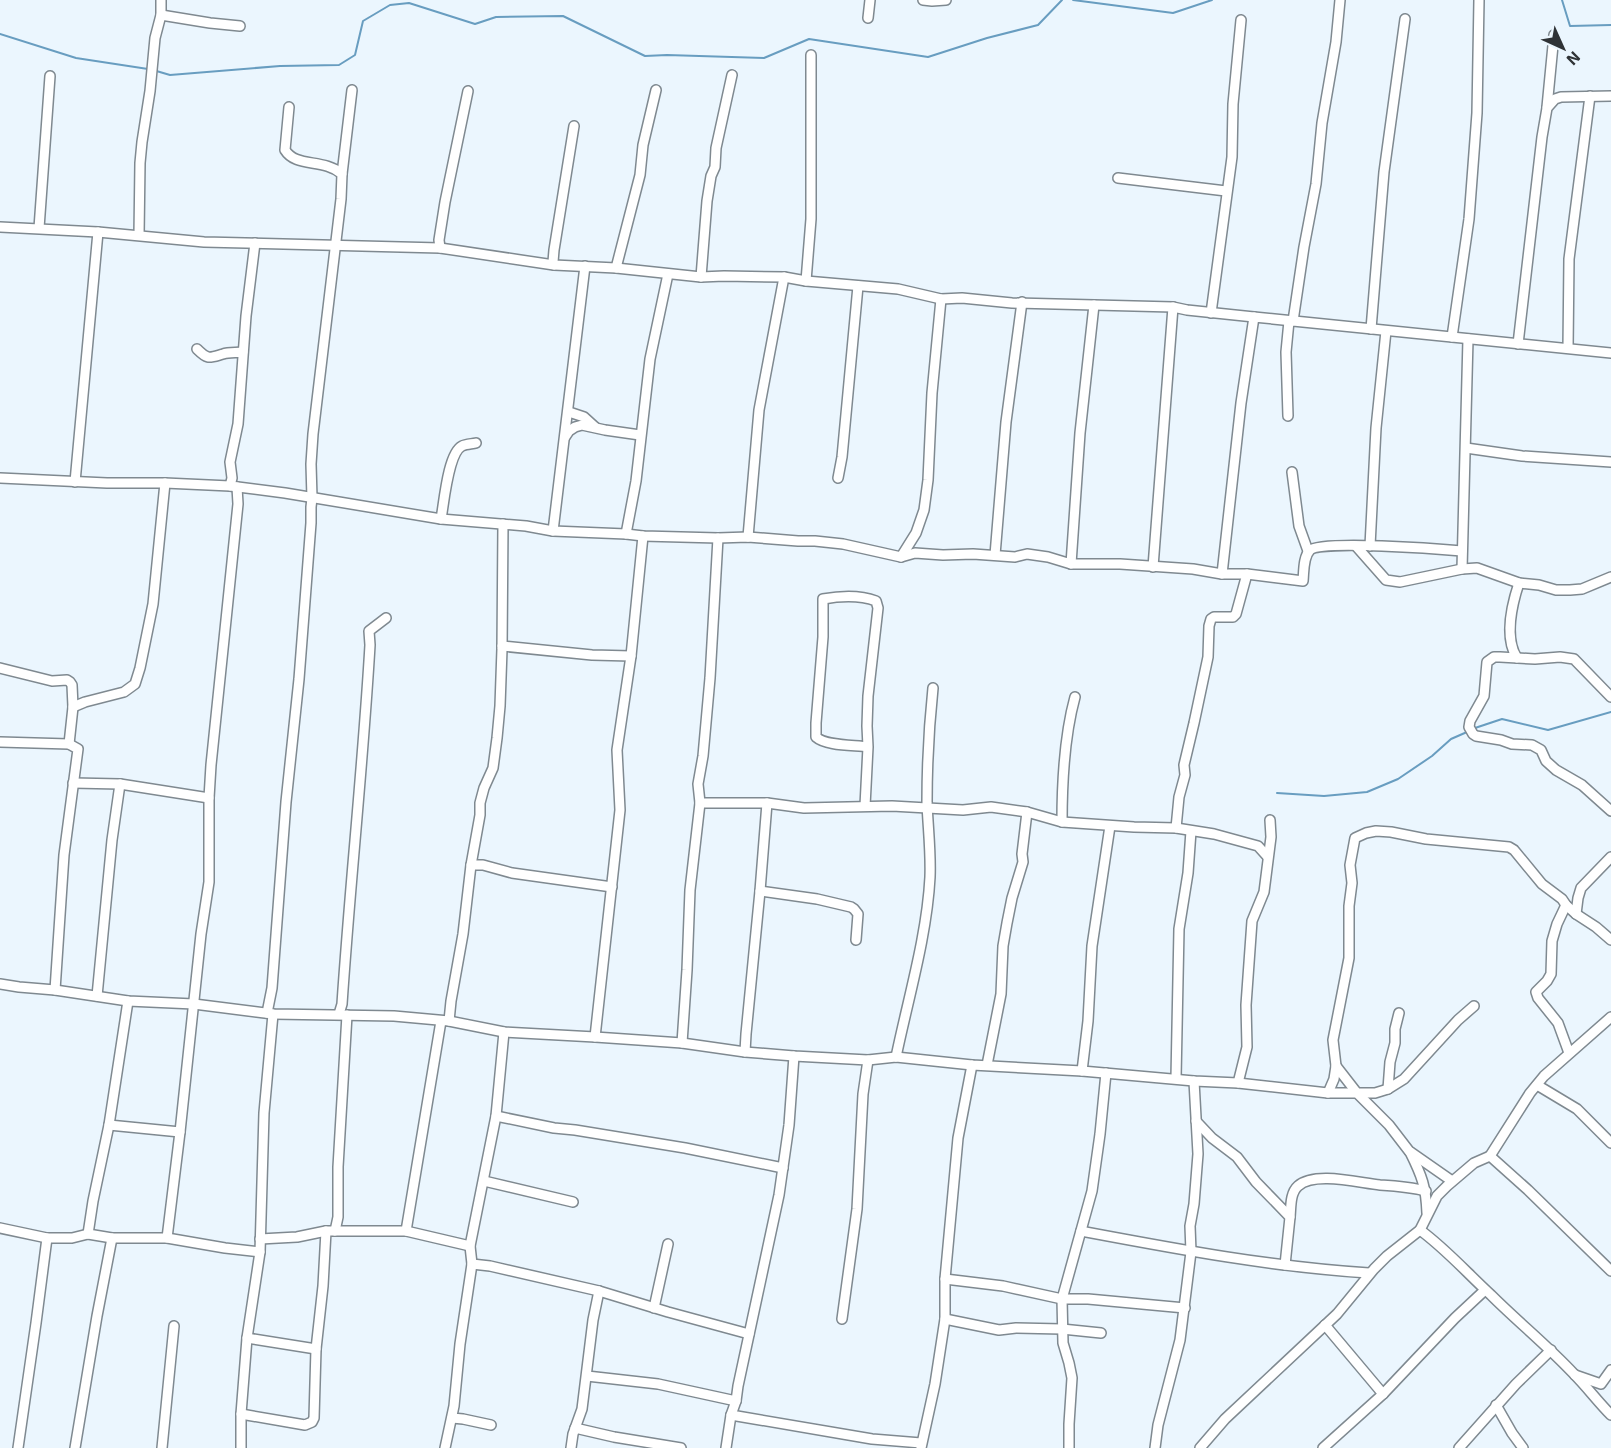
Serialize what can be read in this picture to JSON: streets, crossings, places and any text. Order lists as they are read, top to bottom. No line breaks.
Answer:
{"north":"bottom right"}
